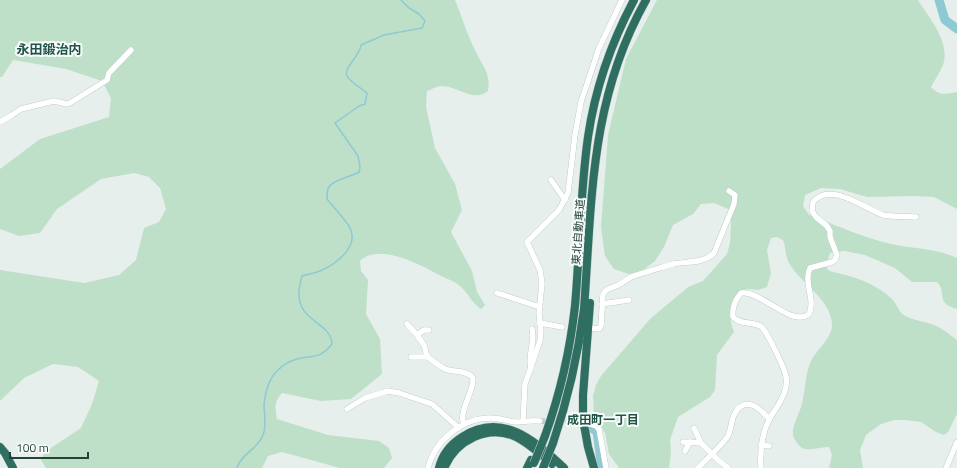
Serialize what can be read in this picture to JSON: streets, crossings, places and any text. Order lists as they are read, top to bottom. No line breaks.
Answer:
{"streets":{"highway":["東北自動車道"]},"districts":["永田鍛治内","成田町一丁目"],"scale_bar":"100 m"}
